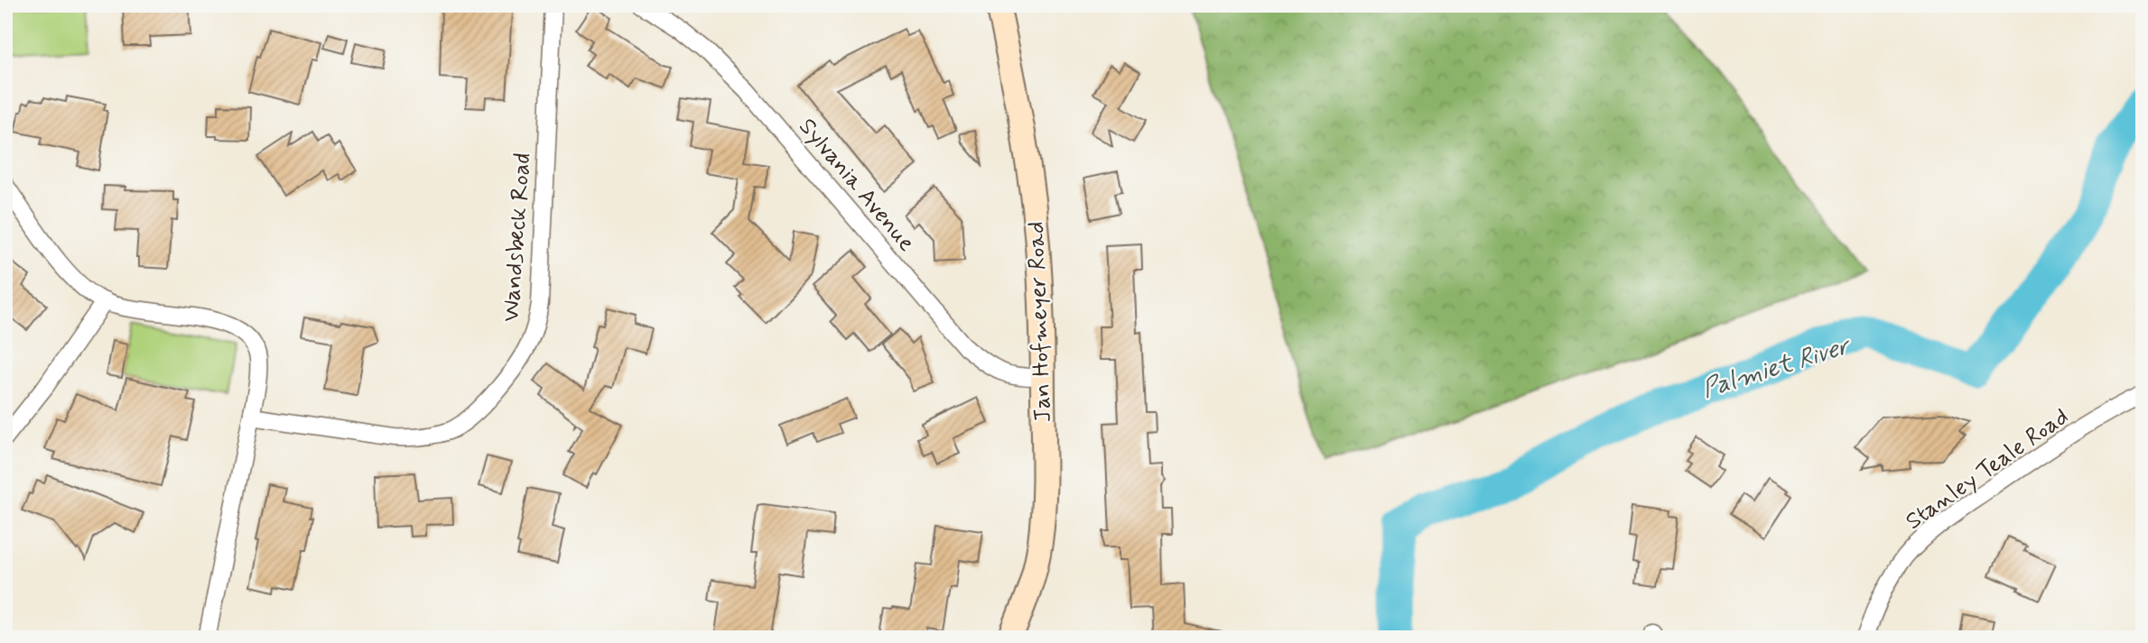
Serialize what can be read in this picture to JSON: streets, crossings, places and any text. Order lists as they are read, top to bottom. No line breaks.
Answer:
{"streets":{"street":["Sylvania Avenue","Wandsbeck Road","Jan Hofmeyer Road","Stanley Teale Road"]},"crossings":[["Sylvania Avenue","Jan Hofmeyer Road"]],"water":["Palmiet River"]}
